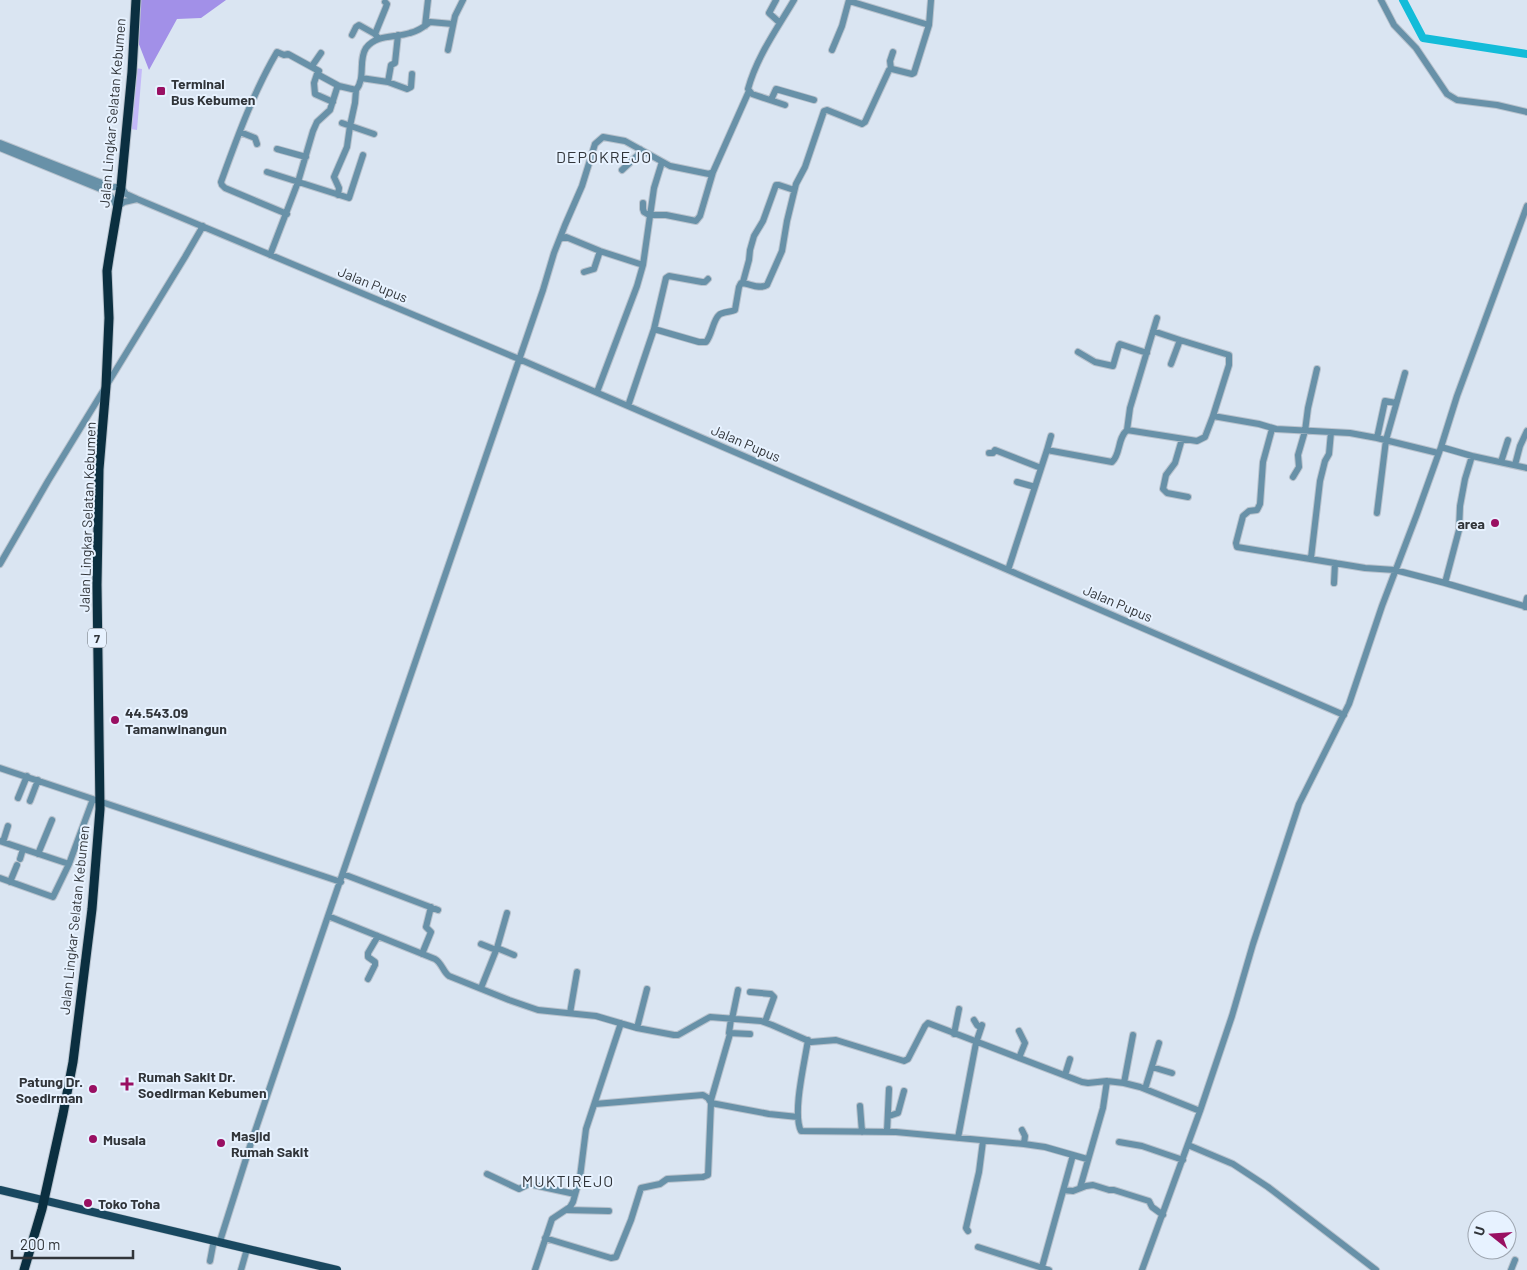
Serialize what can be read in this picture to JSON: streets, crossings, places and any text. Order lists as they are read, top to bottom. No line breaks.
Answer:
{"streets":{"highway":["Jalan Lingkar Selatan Kebumen","7"],"street":["Jalan Pupus"]},"crossings":[["Jalan Lingkar Selatan Kebumen","Jalan Pupus"]],"districts":["DEPOKREJO","MUKTIREJO"],"places":{"transit":["Terminal Bus Kebumen"],"other":["area","44.543.09 Tamanwinangun","Patung Dr. Soedirman","Musala","Masjid Rumah Sakit","Toko Toha"],"health":["Rumah Sakit Dr. Soedirman Kebumen"]},"scale_bar":"200 m","north":"left"}
